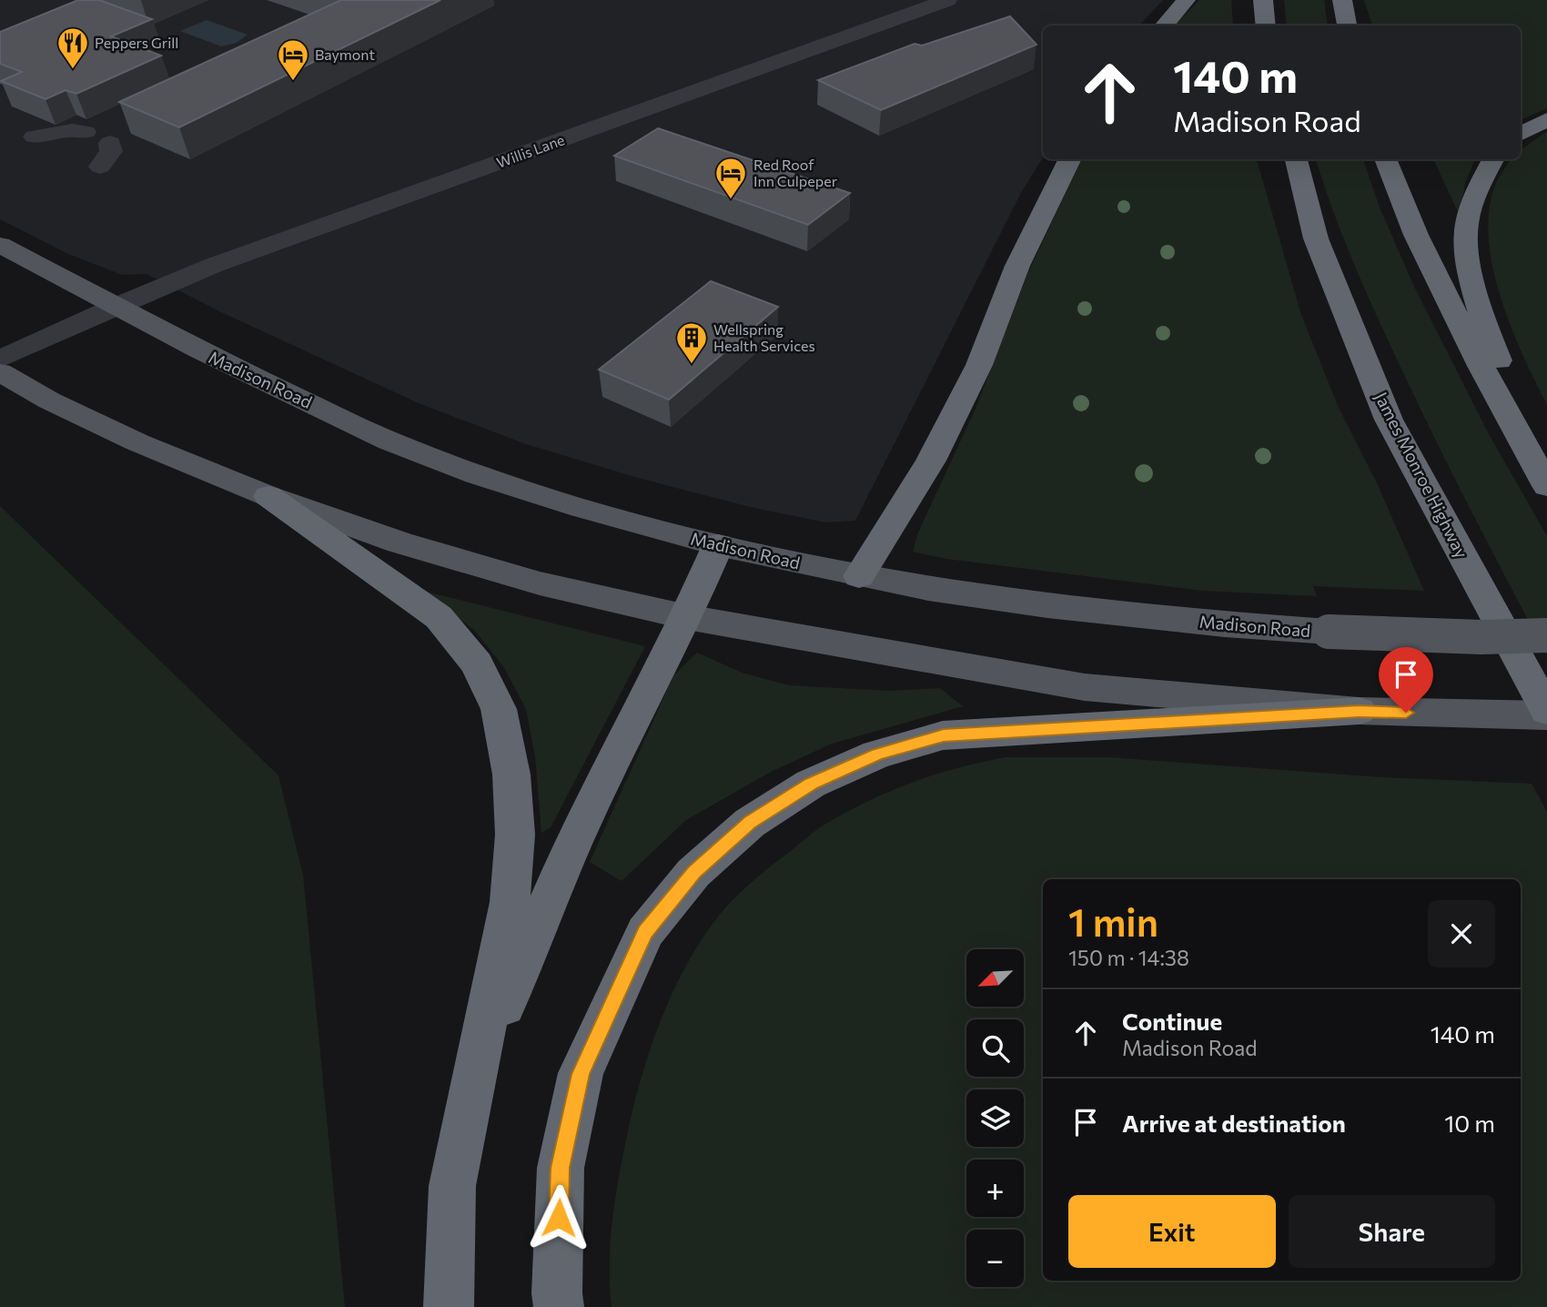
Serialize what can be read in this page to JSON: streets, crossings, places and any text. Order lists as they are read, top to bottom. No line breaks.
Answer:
{"streets":{"highway":["James Monroe Highway"],"main road":["Madison Road"],"street":["Willis Lane"]},"crossings":[["Willis Lane","Madison Road"]],"places":{"restaurant":["Peppers Grill"],"hotel":["Baymont","Red Roof Inn Culpeper"],"building":["Wellspring Health Services"]},"north":"bottom left","page":{"turn":["140 m","Madison Road"],"heading":["1 min","150 m · 14:38"],"map_buttons":["+","−"],"list":[{"name":"Continue","note":"Madison Road","value":"140 m"},{"name":"Arrive at destination","value":"10 m"}],"buttons":["Exit","Share"]}}
